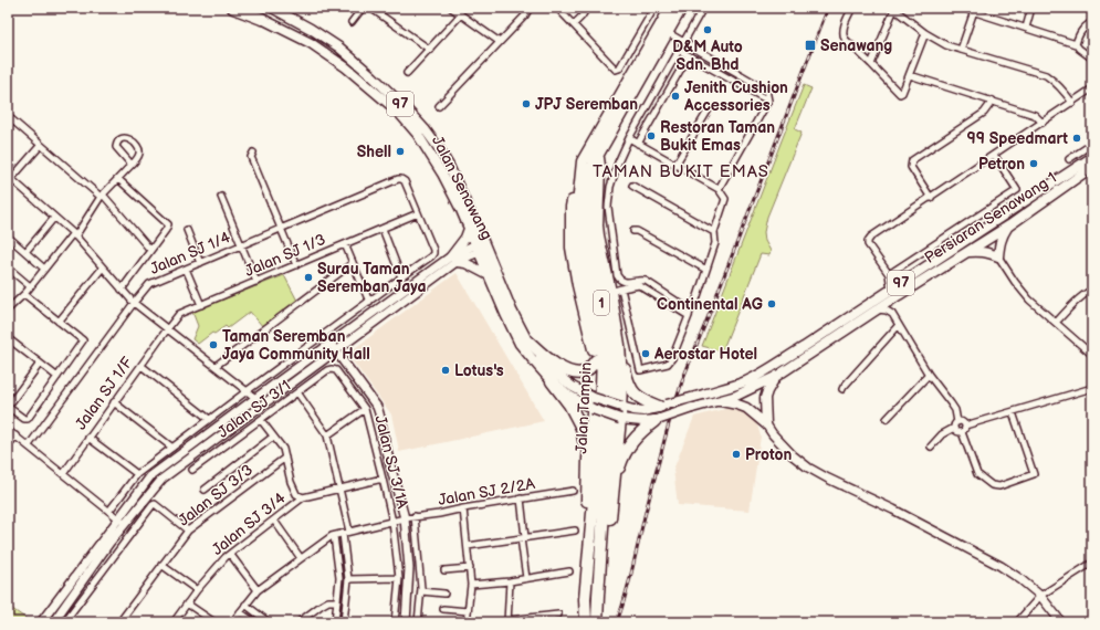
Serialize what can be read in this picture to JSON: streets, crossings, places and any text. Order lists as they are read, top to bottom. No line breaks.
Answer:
{"streets":{"highway":["1","Jalan Tampin"],"main road":["97","Jalan Senawang","Persiaran Senawang 1"],"street":["Jalan SJ 1/4","Jalan SJ 1/3","Jalan SJ 1/F","Jalan SJ 3/1","Jalan SJ 3/1A","Jalan SJ 2/2A","Jalan SJ 3/3","Jalan SJ 3/4"]},"crossings":[["97","Jalan Senawang"],["97","Persiaran Senawang 1"],["Jalan SJ 1/4","Jalan SJ 1/3"],["Jalan SJ 1/3","Jalan SJ 1/F"],["Jalan SJ 3/1","Jalan SJ 3/1A"],["Jalan SJ 3/1A","Jalan SJ 2/2A"],["Jalan SJ 3/1A","Jalan SJ 3/4"]],"districts":["TAMAN BUKIT EMAS"],"places":{"other":["D&M Auto Sdn. Bhd","Jenith Cushion Accessories","JPJ Seremban","Restoran Taman Bukit Emas","99 Speedmart","Shell","Petron","Surau Taman Seremban Jaya","Continental AG","Taman Seremban Jaya Community Hall","Aerostar Hotel","Lotus's","Proton"],"transit":["Senawang"]}}
